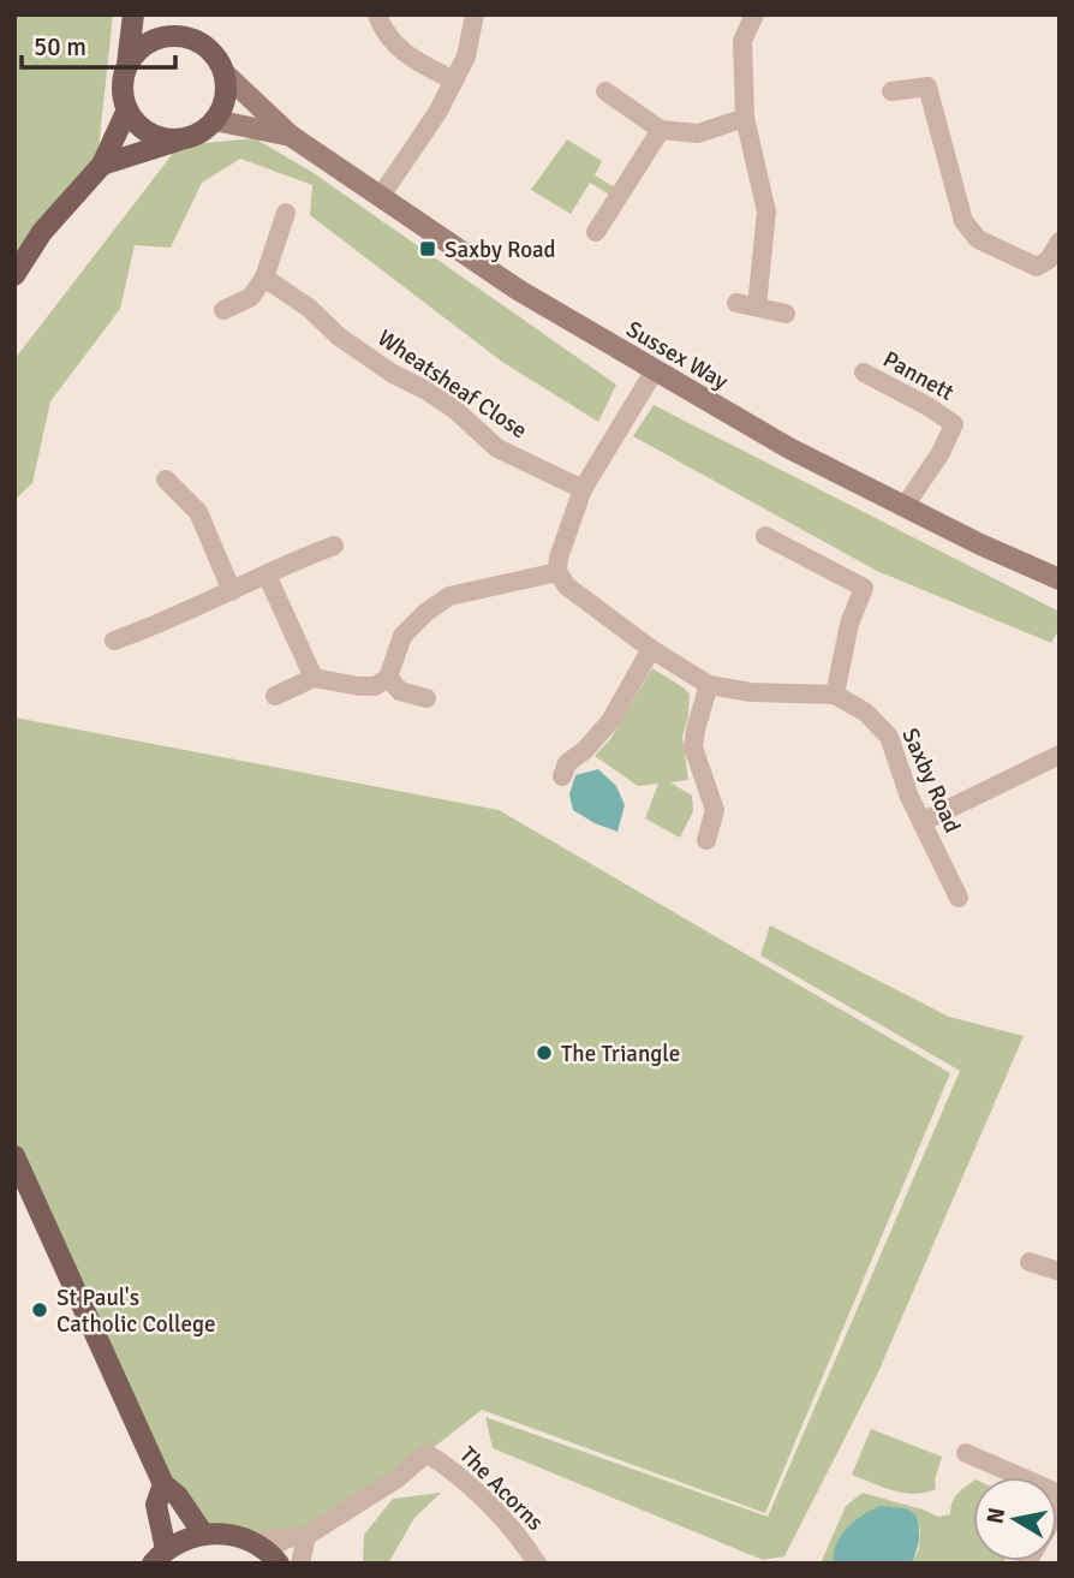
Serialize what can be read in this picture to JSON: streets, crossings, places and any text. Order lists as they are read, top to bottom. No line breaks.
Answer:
{"streets":{"street":["Sussex Way","Pannett","Wheatsheaf Close","Saxby Road","The Acorns"]},"crossings":[["Sussex Way","Pannett"]],"places":{"transit":["Saxby Road"],"other":["The Triangle","St Paul's Catholic College"]},"scale_bar":"50 m","north":"left"}
